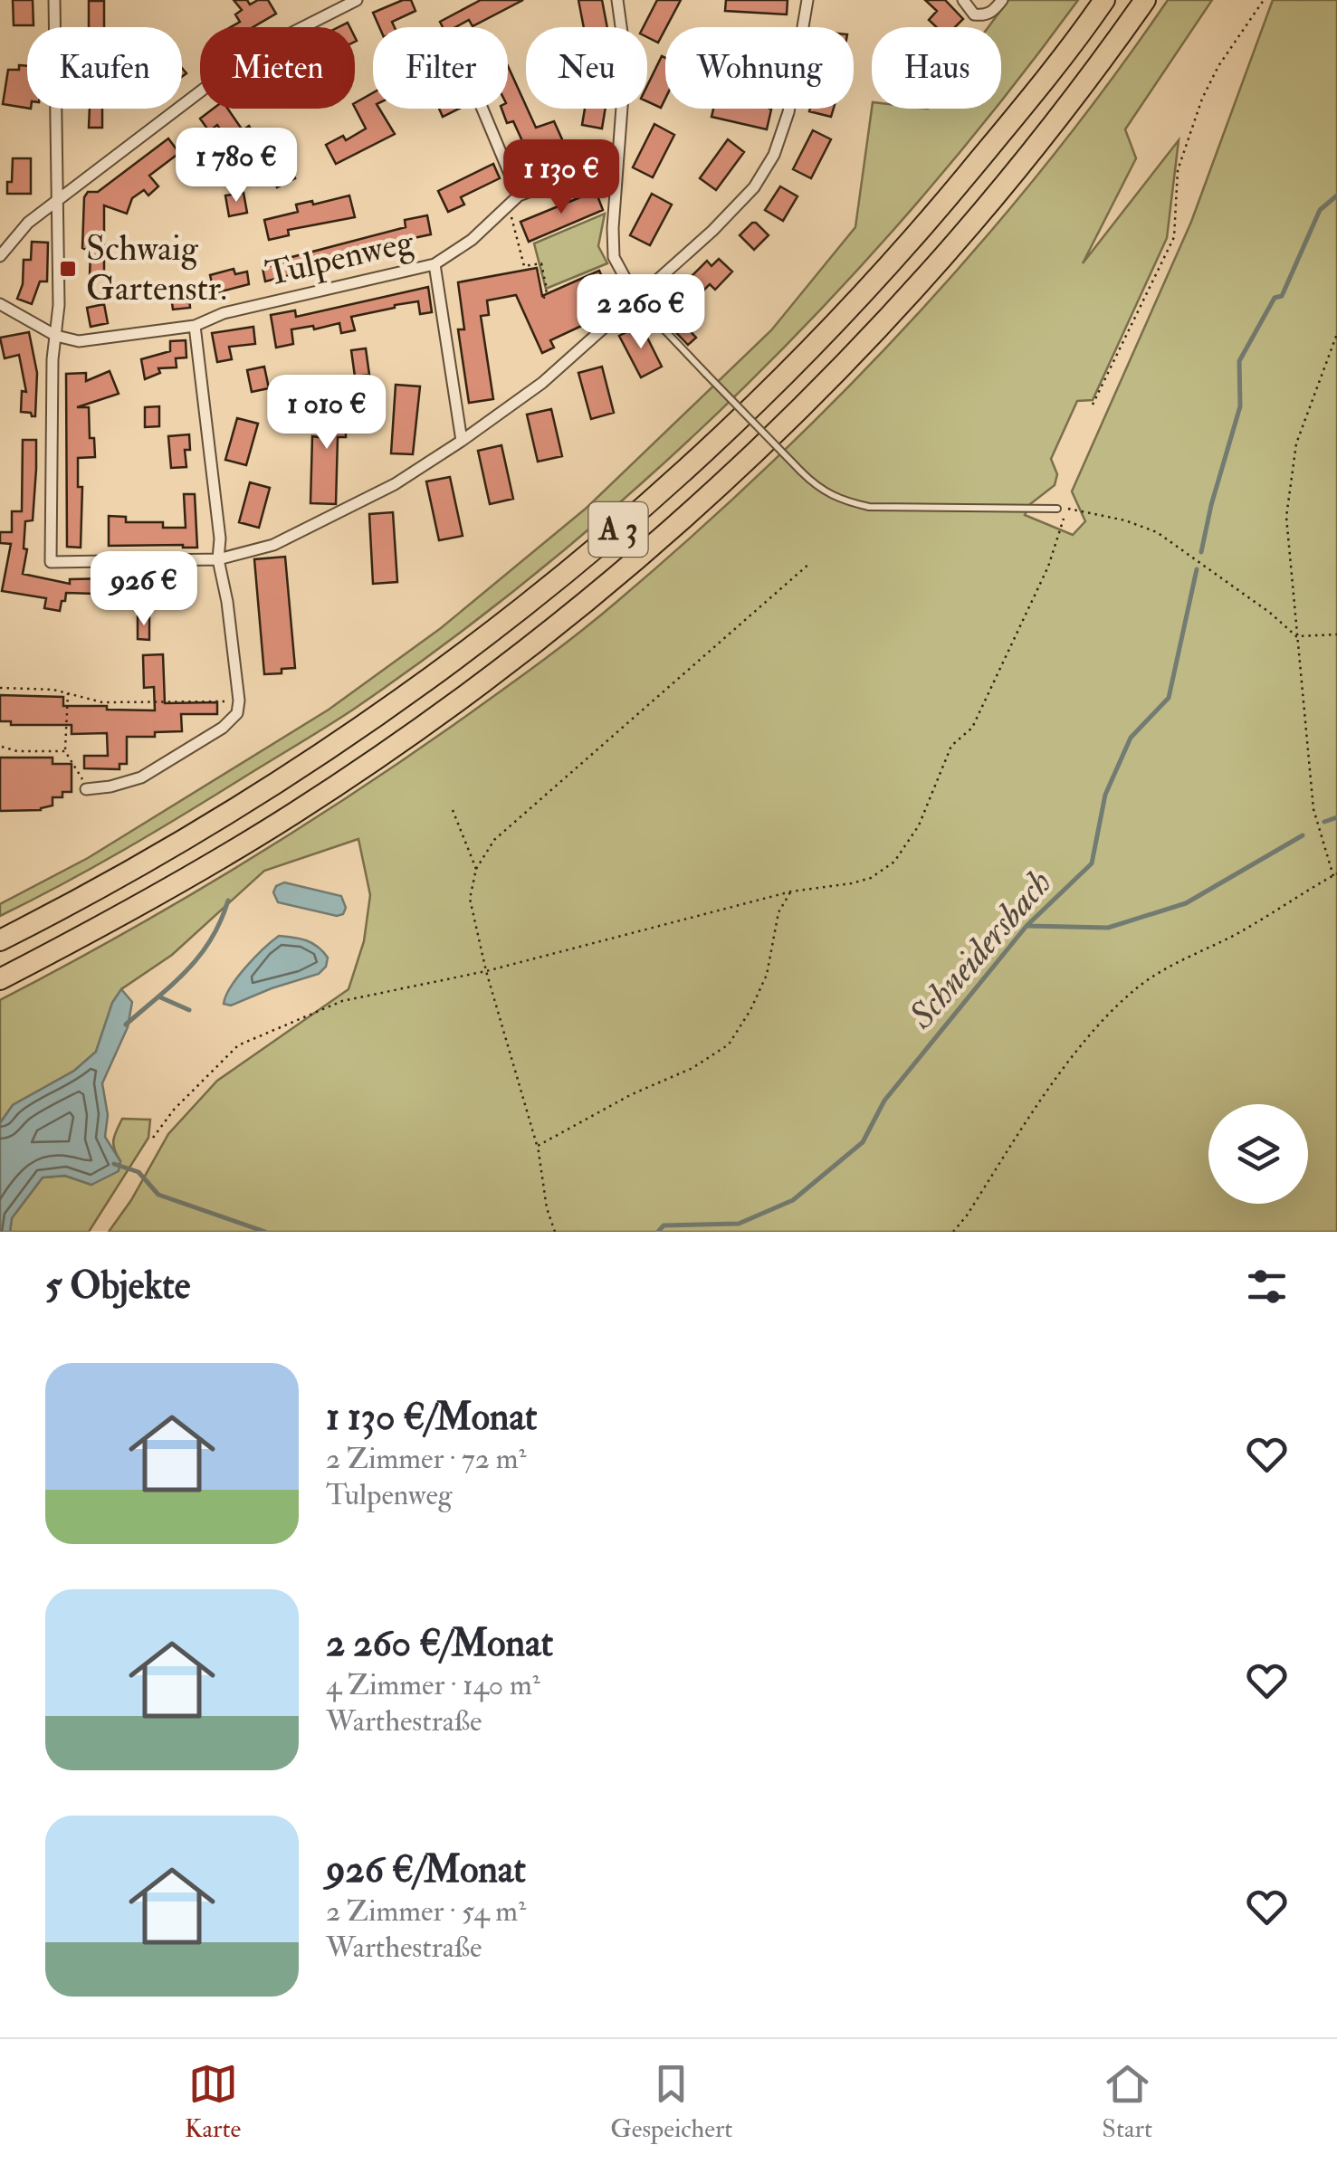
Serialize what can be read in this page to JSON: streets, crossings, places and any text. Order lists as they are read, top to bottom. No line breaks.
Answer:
{"streets":{"highway":["A 3"],"street":["Tulpenweg"]},"water":["Schneidersbach"],"places":{"transit":["Schwaig Gartenstr."]},"page":{"chip":["Kaufen","Mieten","Filter","Neu","Wohnung","Haus"],"price":["1 780 €","1 130 €","2 260 €","1 010 €","926 €"],"heading":"5 Objekte","list":[{"name":"1 130 €/Monat","note":"2 Zimmer · 72 m² · Tulpenweg"},{"name":"2 260 €/Monat","note":"4 Zimmer · 140 m² · Warthestraße"},{"name":"926 €/Monat","note":"2 Zimmer · 54 m² · Warthestraße"}],"tabs":["Karte","Gespeichert","Start"]}}
